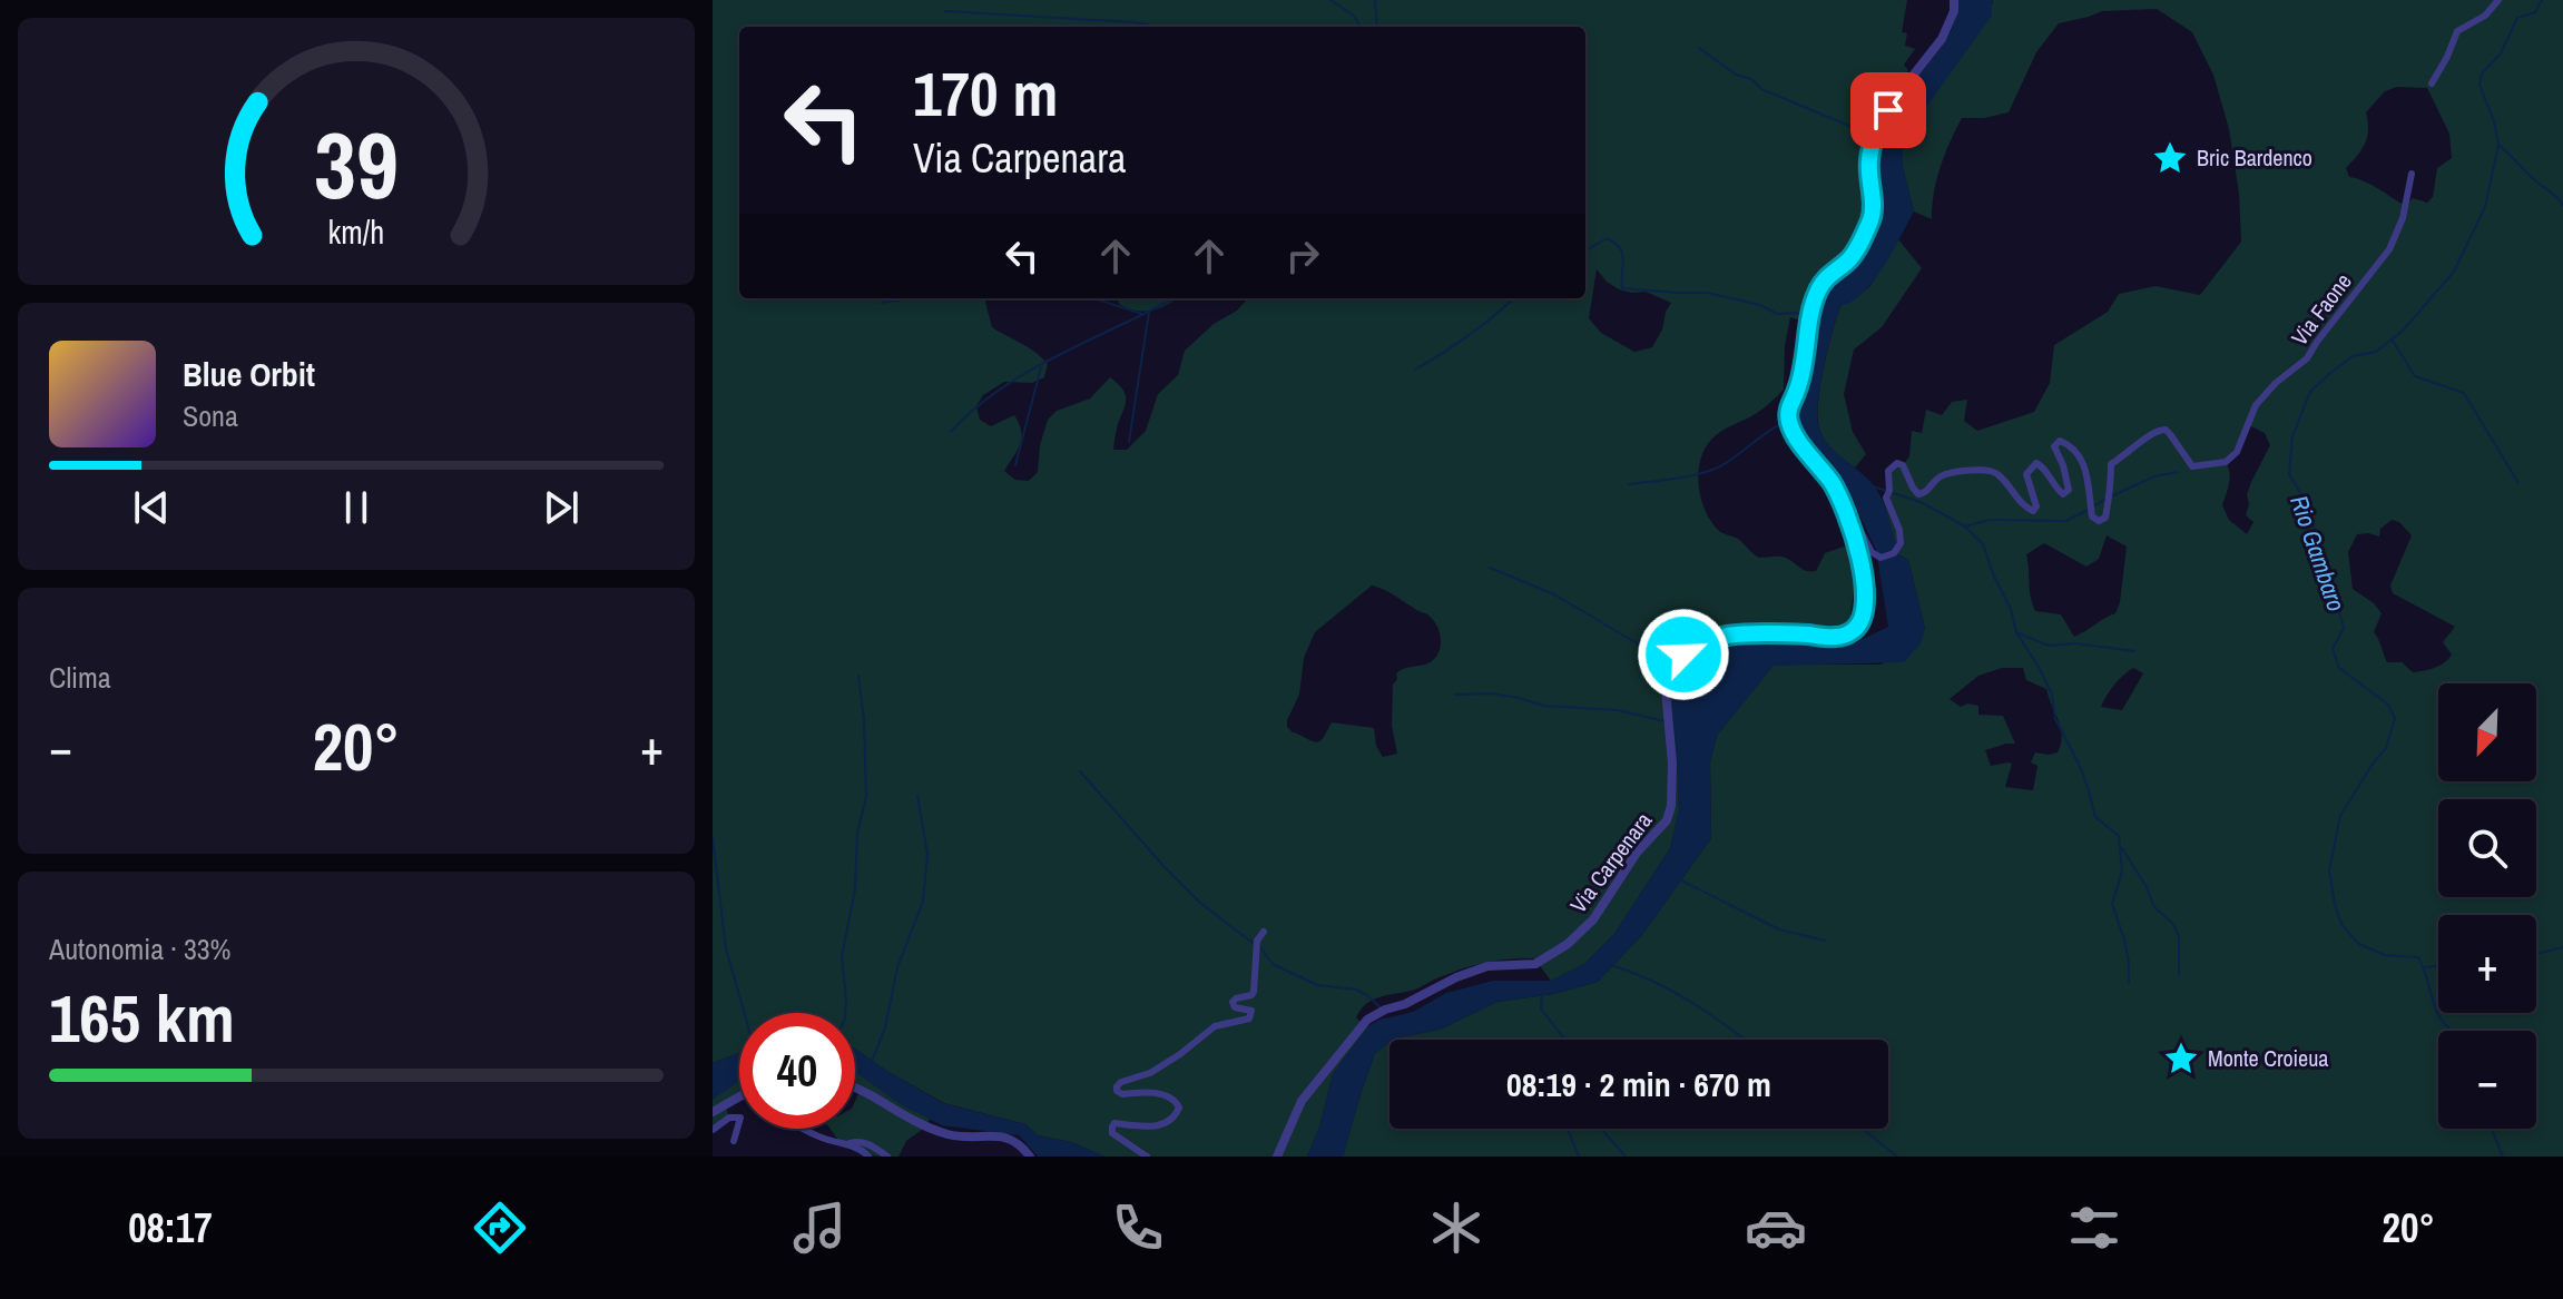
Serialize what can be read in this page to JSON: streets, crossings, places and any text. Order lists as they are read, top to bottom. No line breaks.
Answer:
{"streets":{"street":["Via Faone","Via Carpenara"]},"crossings":[["Via Faone","Via Carpenara"]],"water":["Rio Gambaro"],"places":{"place":["Bric Bardenco","Monte Croieua"]},"north":"bottom left","page":{"turn":["170 m","Via Carpenara"],"song":["Blue Orbit","Sona"],"tile":["Clima",["Autonomia · 33%","165 km"]],"map_buttons":["+","−"],"heat":["−","20°","+"],"limit":"40","trip":"08:19 · 2 min · 670 m","tabs":["08:17","20°"],"gauge":["39","km/h"]}}
